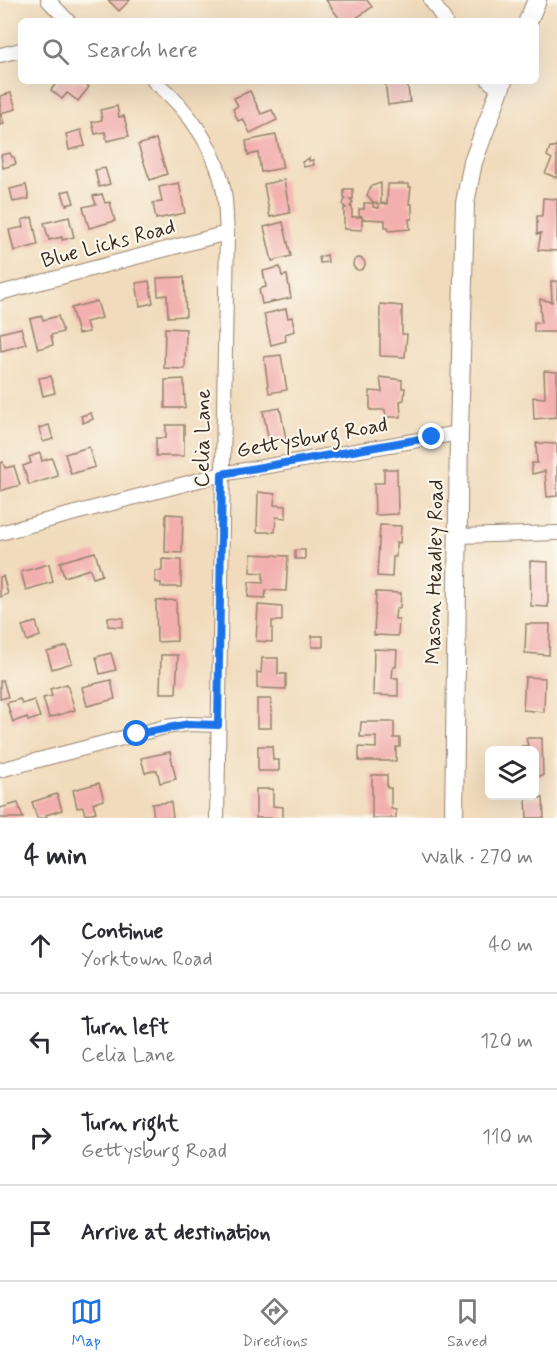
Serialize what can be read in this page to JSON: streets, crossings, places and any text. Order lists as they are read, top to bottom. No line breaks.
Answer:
{"streets":{"main road":["Mason Headley Road"],"street":["Blue Licks Road","Gettysburg Road","Celia Lane"]},"crossings":[["Blue Licks Road","Celia Lane"],["Gettysburg Road","Celia Lane"],["Gettysburg Road","Mason Headley Road"]],"page":{"search":"Search here","heading":["4 min","Walk · 270 m"],"list":[["Continue","Yorktown Road","40 m"],["Turn left","Celia Lane","120 m"],["Turn right","Gettysburg Road","110 m"],"Arrive at destination"],"nav":["Map","Directions","Saved"]}}
